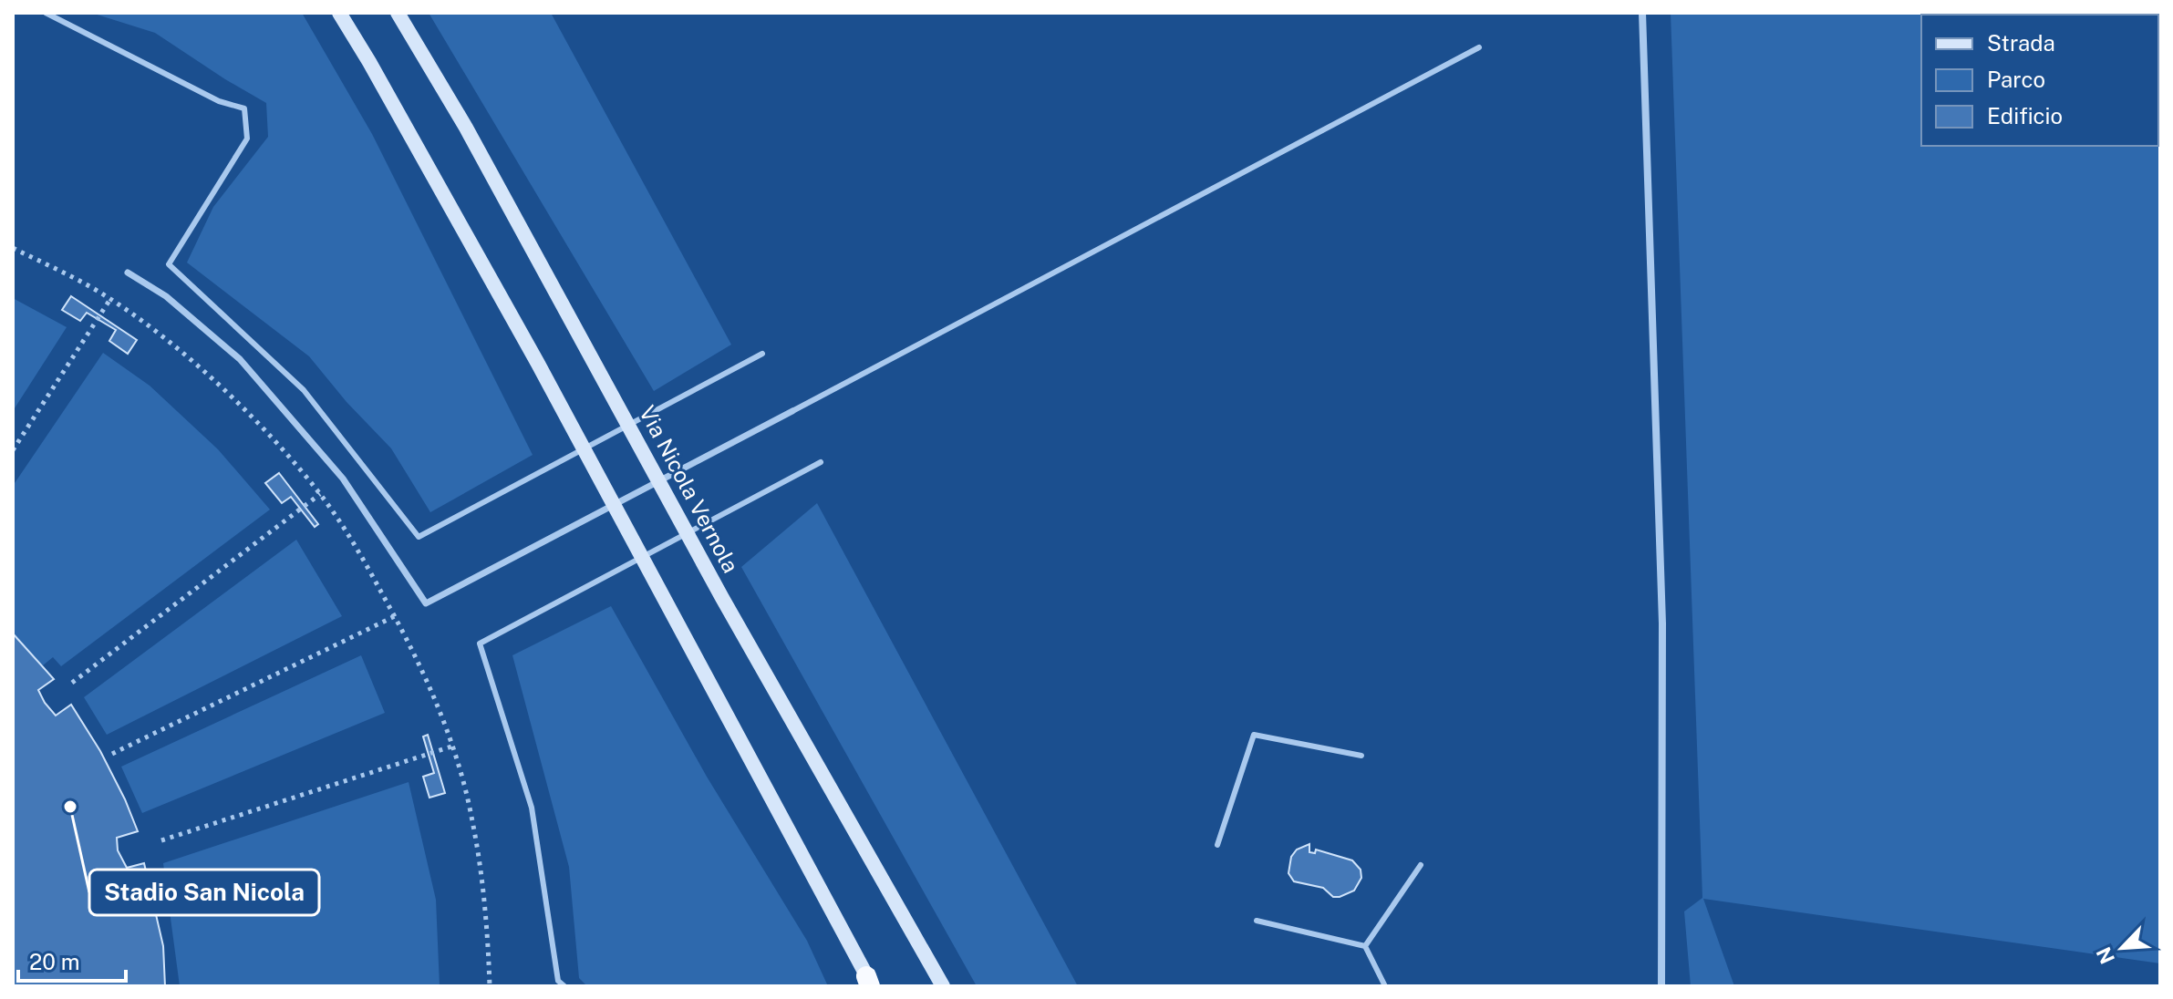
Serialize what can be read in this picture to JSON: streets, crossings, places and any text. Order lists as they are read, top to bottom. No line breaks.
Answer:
{"streets":{"main road":["Via Nicola Vernola"]},"places":["Stadio San Nicola"],"legend":["Strada","Parco","Edificio"],"scale_bar":"20 m","north":"bottom left"}
